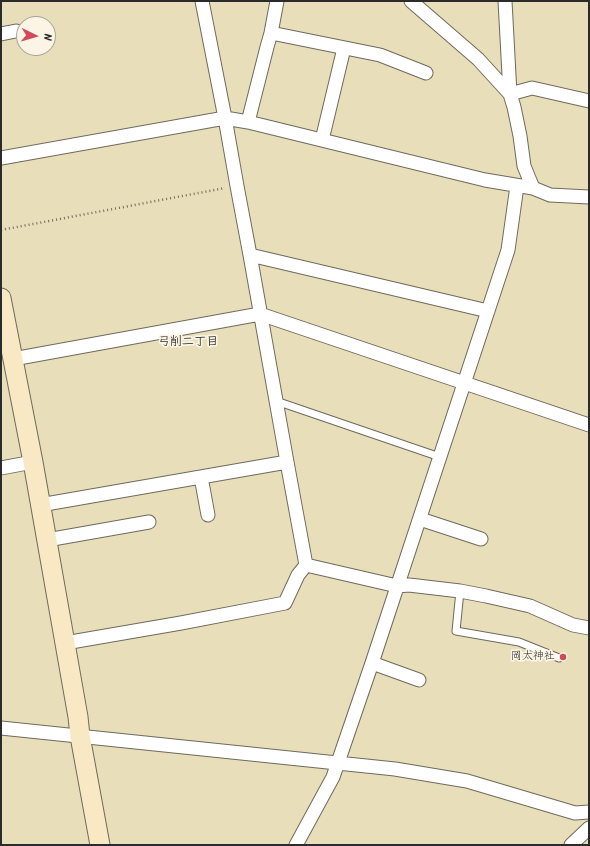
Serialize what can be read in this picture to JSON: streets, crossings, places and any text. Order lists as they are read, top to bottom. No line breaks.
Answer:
{"districts":["弓削二丁目"],"places":["岡太神社"],"north":"right"}
